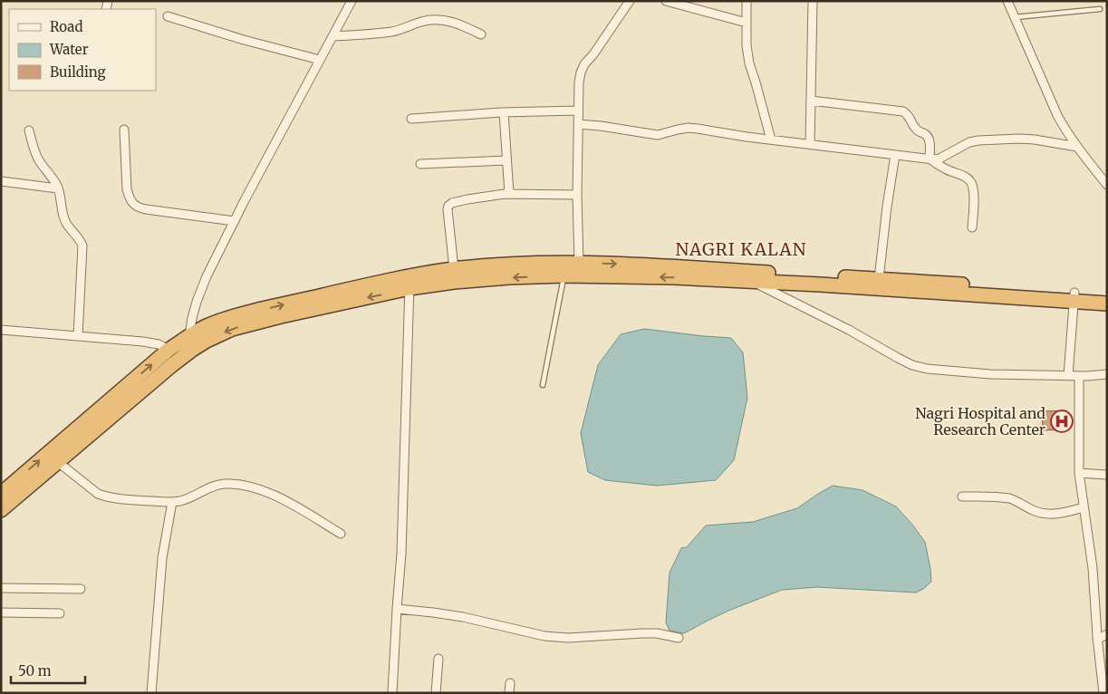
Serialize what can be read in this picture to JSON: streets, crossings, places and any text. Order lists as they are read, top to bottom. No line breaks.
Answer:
{"districts":["NAGRI KALAN"],"places":{"hospital":["Nagri Hospital and Research Center"]},"legend":["Road","Water","Building"],"scale_bar":"50 m"}
